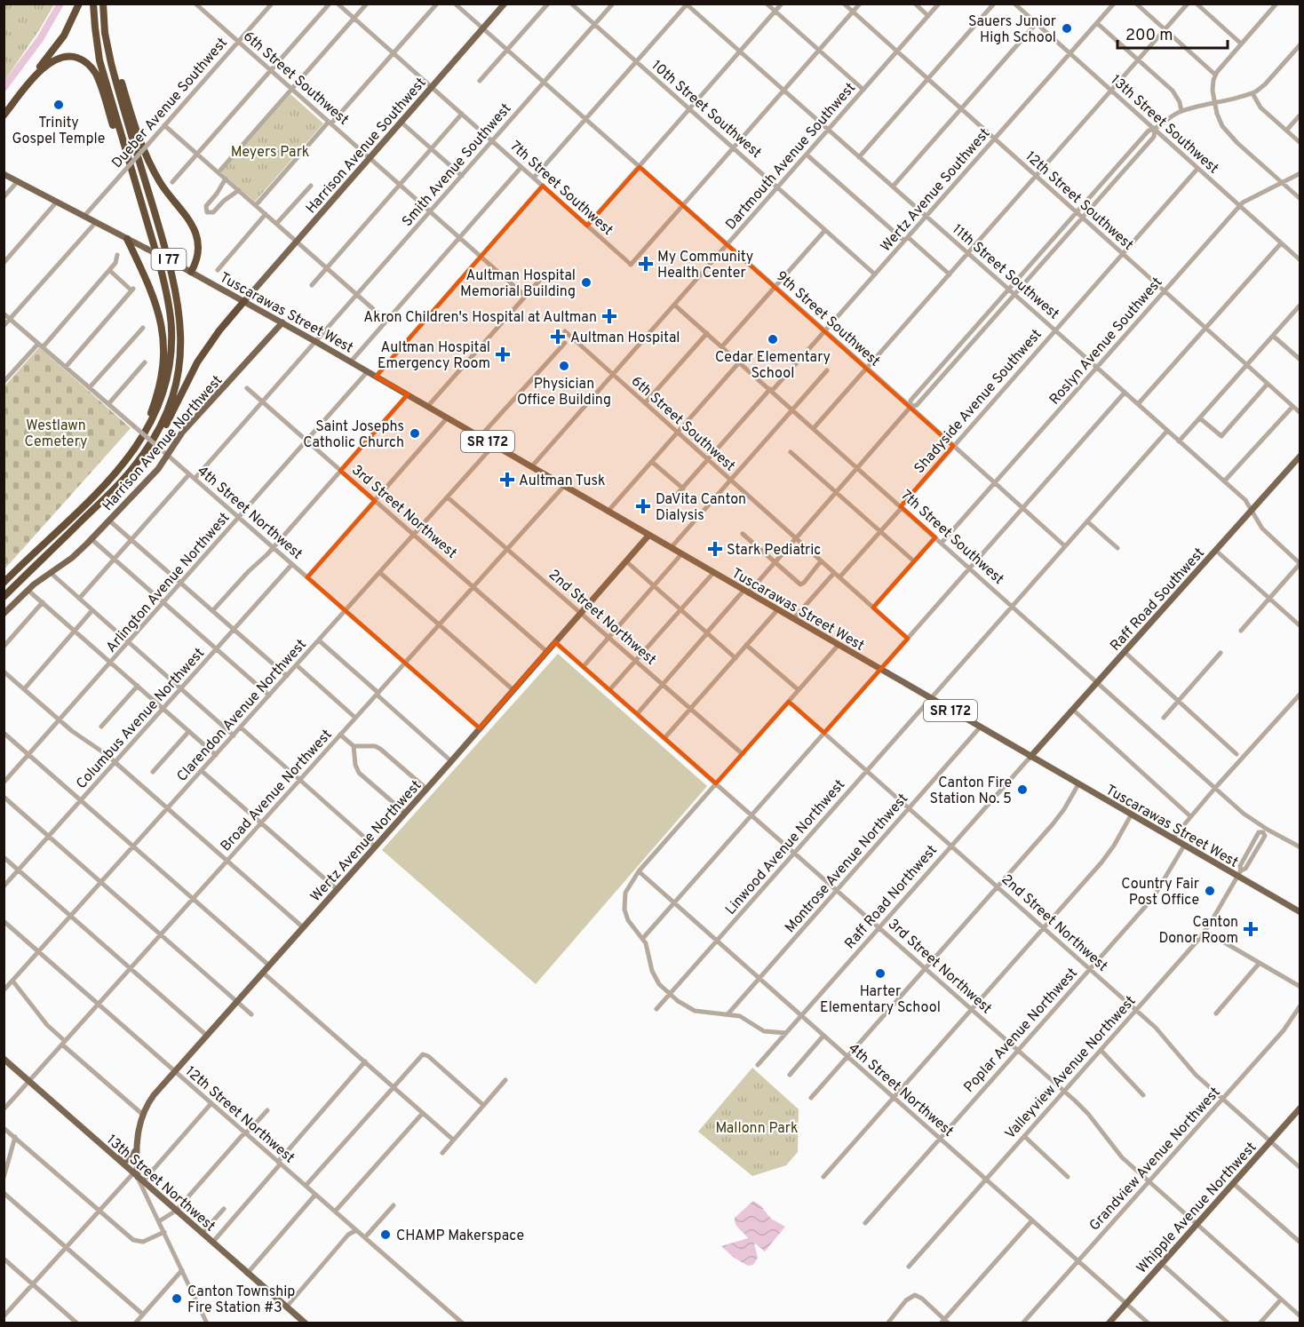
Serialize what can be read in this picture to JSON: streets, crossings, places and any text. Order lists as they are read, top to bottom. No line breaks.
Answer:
{"streets":{"highway":["I 77"],"main road":["Harrison Avenue Southwest","Tuscarawas Street West","SR 172","Harrison Avenue Northwest","Raff Road Southwest","Wertz Avenue Northwest","13th Street Northwest","Whipple Avenue Northwest"],"street":["6th Street Southwest","Dueber Avenue Southwest","10th Street Southwest","13th Street Southwest","Dartmouth Avenue Southwest","Smith Avenue Southwest","7th Street Southwest","Wertz Avenue Southwest","12th Street Southwest","11th Street Southwest","9th Street Southwest","Roslyn Avenue Southwest","Shadyside Avenue Southwest","3rd Street Northwest","4th Street Northwest","Arlington Avenue Northwest","2nd Street Northwest","Clarendon Avenue Northwest","Columbus Avenue Northwest","Broad Avenue Northwest","Linwood Avenue Northwest","Montrose Avenue Northwest","Raff Road Northwest","Poplar Avenue Northwest","Valleyview Avenue Northwest","12th Street Northwest","Grandview Avenue Northwest"]},"crossings":[["6th Street Southwest","Dueber Avenue Southwest"],["6th Street Southwest","Harrison Avenue Southwest"],["6th Street Southwest","Dartmouth Avenue Southwest"],["6th Street Southwest","Smith Avenue Southwest"],["6th Street Southwest","Wertz Avenue Southwest"],["6th Street Southwest","Shadyside Avenue Southwest"],["Dueber Avenue Southwest","Tuscarawas Street West"],["10th Street Southwest","Dartmouth Avenue Southwest"],["10th Street Southwest","Smith Avenue Southwest"],["10th Street Southwest","Wertz Avenue Southwest"],["13th Street Southwest","Wertz Avenue Southwest"],["13th Street Southwest","Roslyn Avenue Southwest"],["13th Street Southwest","Shadyside Avenue Southwest"],["Harrison Avenue Southwest","7th Street Southwest"],["Harrison Avenue Southwest","Tuscarawas Street West"],["Harrison Avenue Southwest","9th Street Southwest"],["Dartmouth Avenue Southwest","7th Street Southwest"],["Dartmouth Avenue Southwest","12th Street Southwest"],["Dartmouth Avenue Southwest","11th Street Southwest"],["Dartmouth Avenue Southwest","Tuscarawas Street West"],["Dartmouth Avenue Southwest","9th Street Southwest"],["Smith Avenue Southwest","7th Street Southwest"],["Smith Avenue Southwest","Tuscarawas Street West"],["Smith Avenue Southwest","9th Street Southwest"],["Smith Avenue Southwest","3rd Street Northwest"],["Smith Avenue Southwest","4th Street Northwest"],["7th Street Southwest","Wertz Avenue Southwest"],["7th Street Southwest","9th Street Southwest"],["7th Street Southwest","Roslyn Avenue Southwest"],["7th Street Southwest","Shadyside Avenue Southwest"],["7th Street Southwest","Raff Road Southwest"],["7th Street Southwest","Linwood Avenue Northwest"],["7th Street Southwest","Valleyview Avenue Northwest"],["Wertz Avenue Southwest","12th Street Southwest"],["Wertz Avenue Southwest","11th Street Southwest"],["Wertz Avenue Southwest","9th Street Southwest"],["12th Street Southwest","Roslyn Avenue Southwest"],["12th Street Southwest","Shadyside Avenue Southwest"],["11th Street Southwest","Roslyn Avenue Southwest"],["11th Street Southwest","Shadyside Avenue Southwest"],["11th Street Southwest","Raff Road Southwest"],["11th Street Southwest","Linwood Avenue Northwest"],["Tuscarawas Street West","Harrison Avenue Northwest"],["Tuscarawas Street West","Arlington Avenue Northwest"],["Tuscarawas Street West","Raff Road Southwest"],["Tuscarawas Street West","Clarendon Avenue Northwest"],["Tuscarawas Street West","Broad Avenue Northwest"],["Tuscarawas Street West","Wertz Avenue Northwest"],["Tuscarawas Street West","Linwood Avenue Northwest"],["Tuscarawas Street West","Montrose Avenue Northwest"],["Tuscarawas Street West","Raff Road Northwest"],["Tuscarawas Street West","Poplar Avenue Northwest"],["Tuscarawas Street West","Valleyview Avenue Northwest"],["9th Street Southwest","Roslyn Avenue Southwest"],["9th Street Southwest","Shadyside Avenue Southwest"],["9th Street Southwest","Linwood Avenue Northwest"],["Harrison Avenue Northwest","4th Street Northwest"],["3rd Street Northwest","Arlington Avenue Northwest"],["3rd Street Northwest","Clarendon Avenue Northwest"],["3rd Street Northwest","Broad Avenue Northwest"],["3rd Street Northwest","Wertz Avenue Northwest"],["3rd Street Northwest","Linwood Avenue Northwest"],["3rd Street Northwest","Montrose Avenue Northwest"],["3rd Street Northwest","Raff Road Northwest"],["3rd Street Northwest","Poplar Avenue Northwest"],["3rd Street Northwest","Valleyview Avenue Northwest"],["3rd Street Northwest","Grandview Avenue Northwest"],["3rd Street Northwest","Whipple Avenue Northwest"],["4th Street Northwest","Arlington Avenue Northwest"],["4th Street Northwest","Clarendon Avenue Northwest"],["4th Street Northwest","Columbus Avenue Northwest"],["4th Street Northwest","Broad Avenue Northwest"],["4th Street Northwest","Wertz Avenue Northwest"],["4th Street Northwest","Linwood Avenue Northwest"],["4th Street Northwest","Montrose Avenue Northwest"],["4th Street Northwest","Raff Road Northwest"],["4th Street Northwest","Poplar Avenue Northwest"],["4th Street Northwest","Valleyview Avenue Northwest"],["4th Street Northwest","Grandview Avenue Northwest"],["4th Street Northwest","Whipple Avenue Northwest"],["Raff Road Southwest","Raff Road Northwest"],["2nd Street Northwest","Clarendon Avenue Northwest"],["2nd Street Northwest","Broad Avenue Northwest"],["2nd Street Northwest","Wertz Avenue Northwest"],["2nd Street Northwest","Linwood Avenue Northwest"],["2nd Street Northwest","Montrose Avenue Northwest"],["2nd Street Northwest","Raff Road Northwest"],["2nd Street Northwest","Poplar Avenue Northwest"],["2nd Street Northwest","Valleyview Avenue Northwest"],["2nd Street Northwest","Grandview Avenue Northwest"],["2nd Street Northwest","Whipple Avenue Northwest"],["Clarendon Avenue Northwest","12th Street Northwest"],["Broad Avenue Northwest","12th Street Northwest"],["Broad Avenue Northwest","13th Street Northwest"],["Wertz Avenue Northwest","12th Street Northwest"],["Wertz Avenue Northwest","13th Street Northwest"]],"parks":["Meyers Park","Westlawn Cemetery","Mallonn Park"],"places":{"other":["Sauers Junior High School","Trinity Gospel Temple","Aultman Hospital Memorial Building","Cedar Elementary School","Physician Office Building","Saint Josephs Catholic Church","Canton Fire Station No. 5","Country Fair Post Office","Harter Elementary School","CHAMP Makerspace","Canton Township Fire Station #3"],"health":["My Community Health Center","Akron Children's Hospital at Aultman","Aultman Hospital","Aultman Hospital Emergency Room","Aultman Tusk","DaVita Canton Dialysis","Stark Pediatric","Canton Donor Room"]},"scale_bar":"200 m"}
